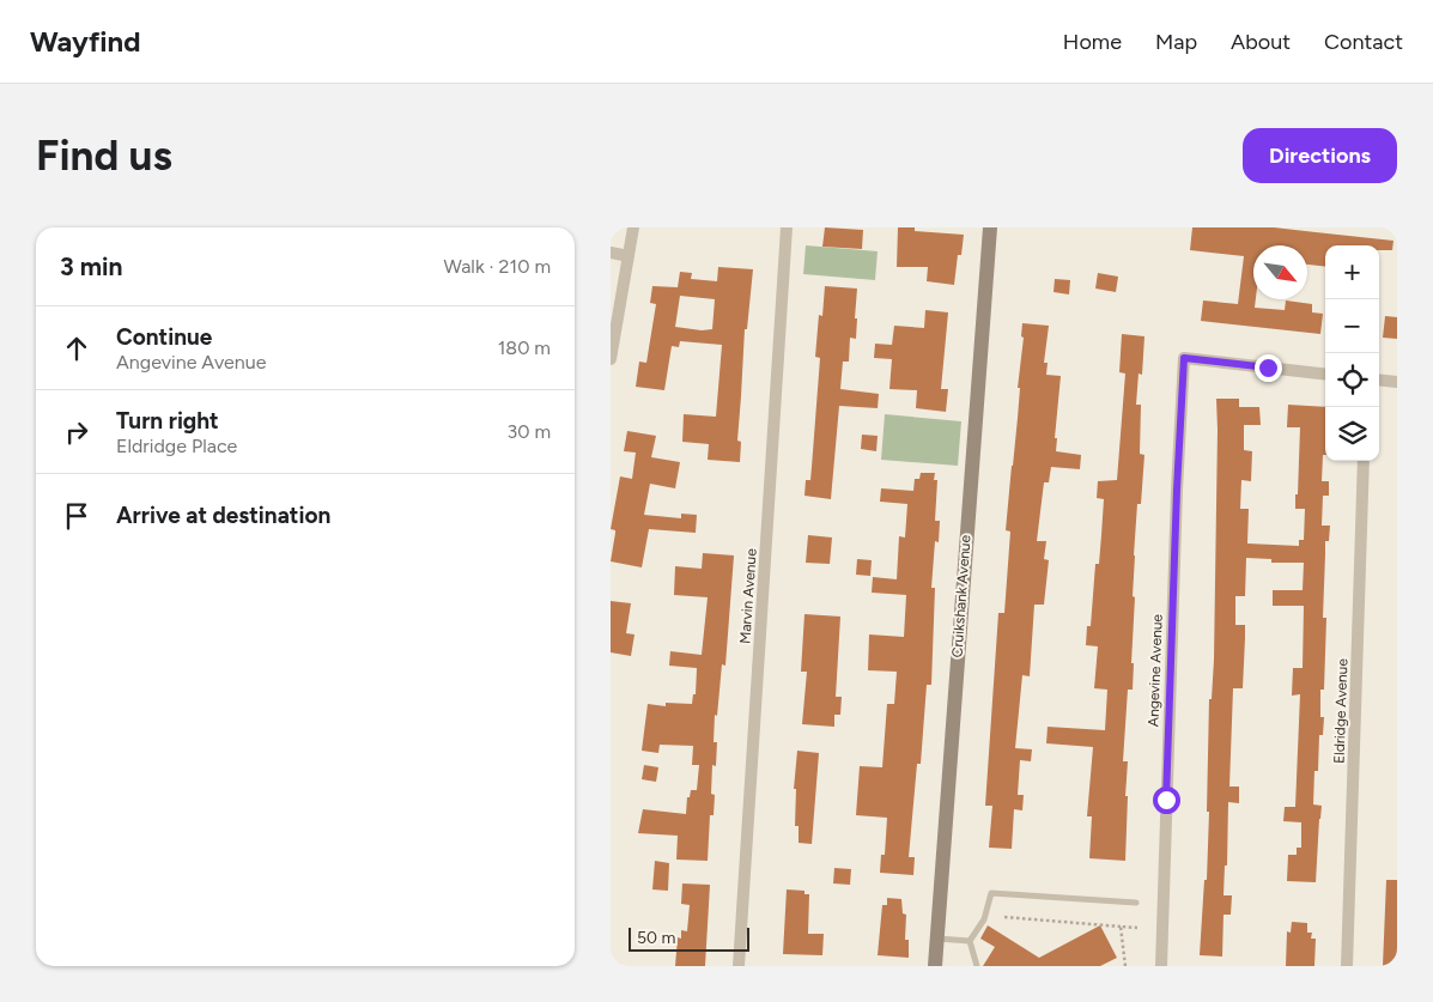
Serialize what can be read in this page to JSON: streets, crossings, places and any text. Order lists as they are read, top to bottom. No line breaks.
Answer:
{"streets":{"street":["Marvin Avenue","Cruikshank Avenue","Angevine Avenue","Eldridge Avenue"]},"scale_bar":"50 m","north":"bottom right","page":{"header":"Wayfind","nav":["Home","Map","About","Contact"],"buttons":"Directions","title":"Find us","heading":["3 min","Walk · 210 m"],"map_buttons":["+","−"],"list":[["Continue","Angevine Avenue","180 m"],["Turn right","Eldridge Place","30 m"],"Arrive at destination"],"scale":"50 m"}}
